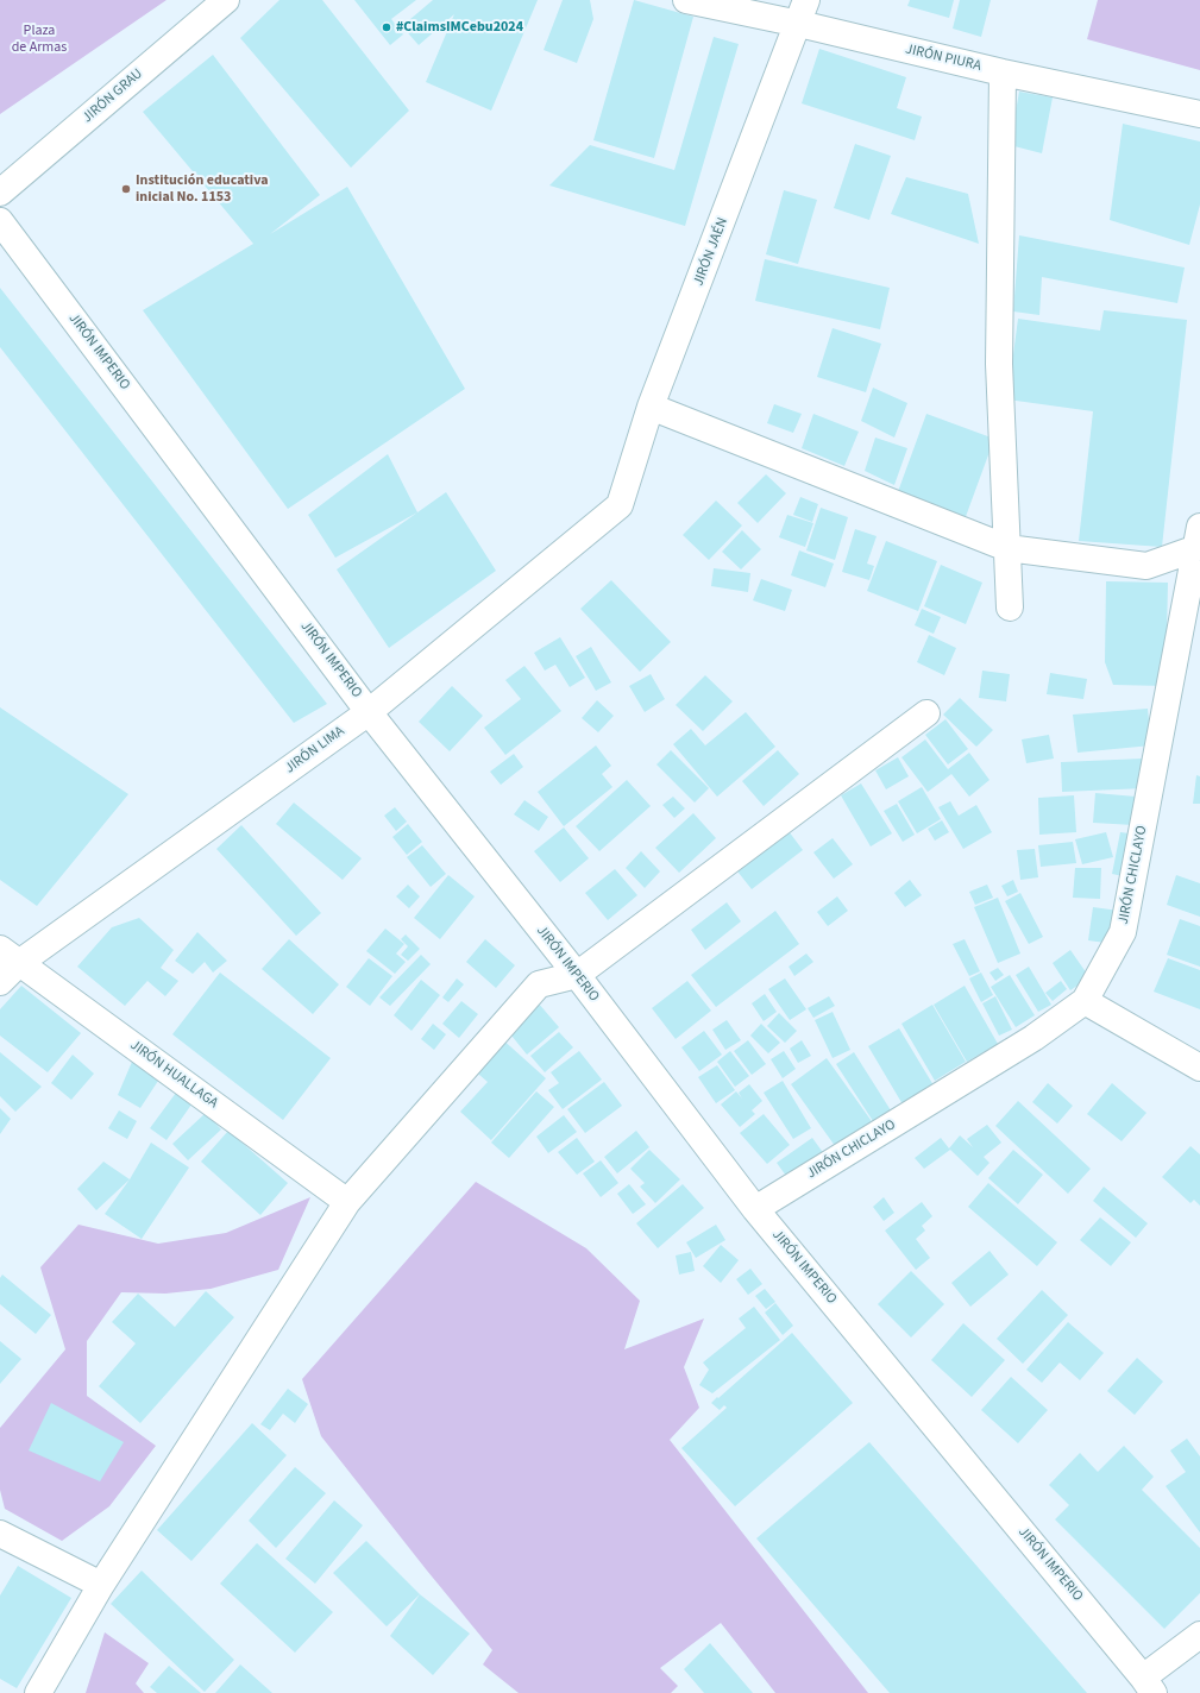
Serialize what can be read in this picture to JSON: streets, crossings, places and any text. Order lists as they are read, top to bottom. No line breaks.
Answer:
{"streets":{"street":["JIRÓN PIURA","JIRÓN GRAU","JIRÓN JAÉN","JIRÓN IMPERIO","JIRÓN LIMA","JIRÓN CHICLAYO","JIRÓN HUALLAGA"]},"crossings":[["JIRÓN PIURA","JIRÓN JAÉN"],["JIRÓN JAÉN","JIRÓN LIMA"],["JIRÓN IMPERIO","JIRÓN LIMA"],["JIRÓN IMPERIO","JIRÓN CHICLAYO"],["JIRÓN LIMA","JIRÓN HUALLAGA"]],"parks":["Plaza de Armas"],"places":["#ClaimsIMCebu2024","Institución educativa inicial No. 1153"]}
